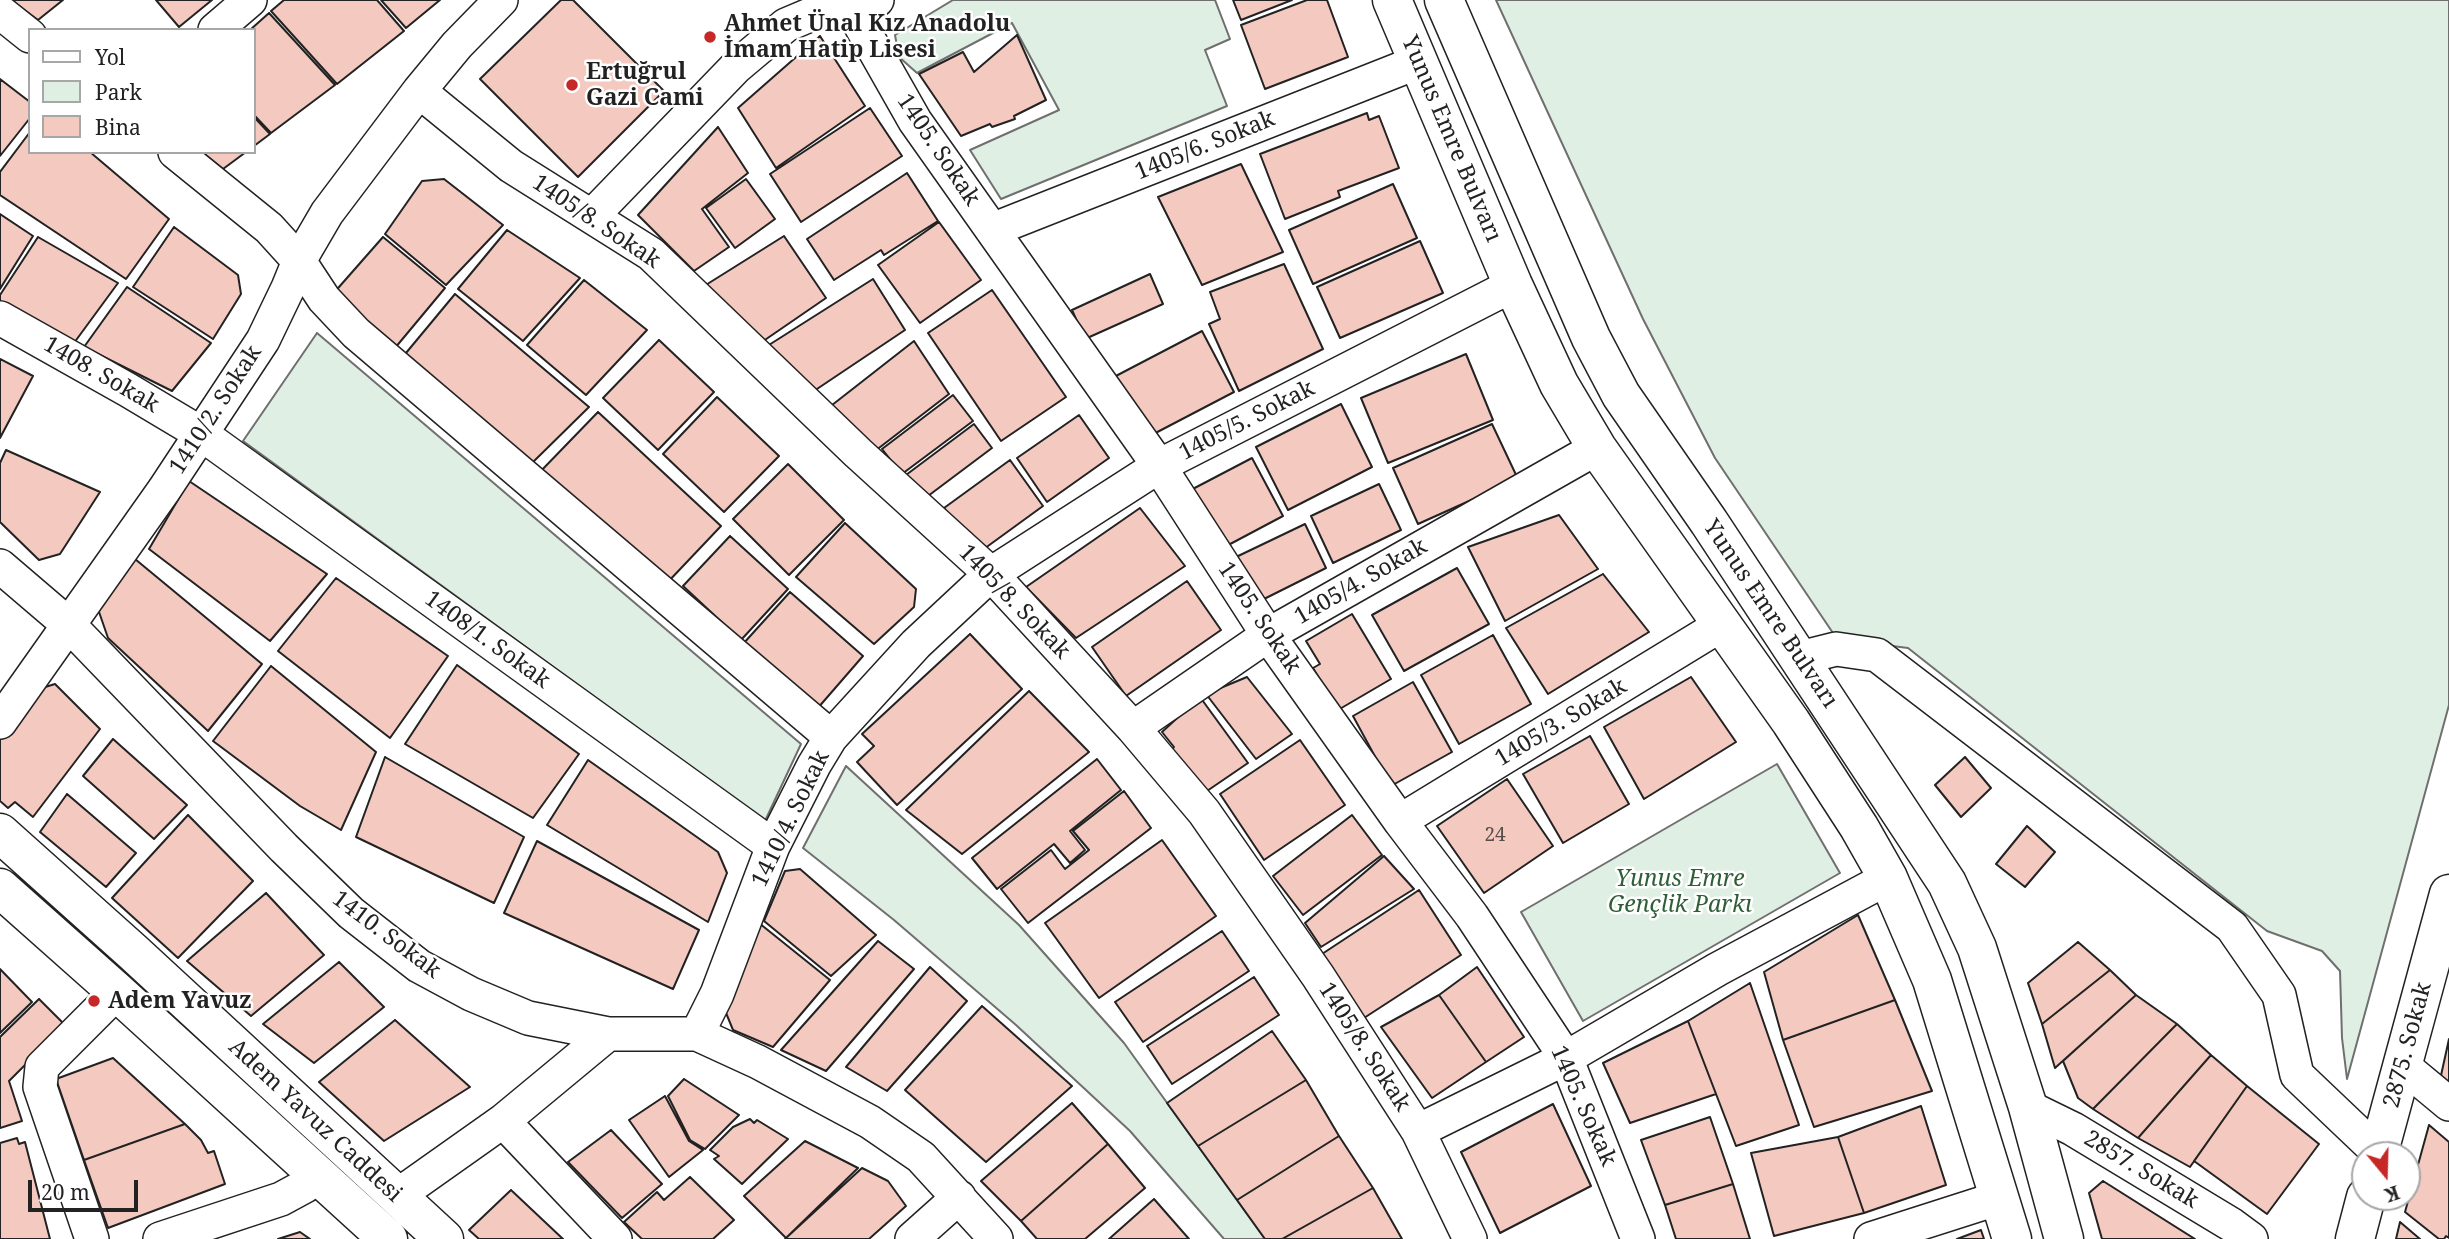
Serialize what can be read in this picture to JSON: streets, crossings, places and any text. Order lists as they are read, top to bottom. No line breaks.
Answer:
{"streets":{"main road":["Yunus Emre Bulvarı","2875. Sokak","Adem Yavuz Caddesi"],"street":["1405/6. Sokak","1405. Sokak","1405/8. Sokak","1408. Sokak","1410/2. Sokak","1405/5. Sokak","1405/4. Sokak","1408/1. Sokak","1405/3. Sokak","1410/4. Sokak","1410. Sokak","2857. Sokak"]},"crossings":[["Yunus Emre Bulvarı","1405/6. Sokak"],["Yunus Emre Bulvarı","1405/5. Sokak"],["Yunus Emre Bulvarı","1405/4. Sokak"],["Yunus Emre Bulvarı","1405/3. Sokak"],["Yunus Emre Bulvarı","2857. Sokak"],["1405/6. Sokak","1405. Sokak"],["1405. Sokak","1405/5. Sokak"],["1405. Sokak","1405/4. Sokak"],["1405. Sokak","1405/3. Sokak"],["1405/8. Sokak","1410/2. Sokak"],["1405/8. Sokak","1405/5. Sokak"],["1405/8. Sokak","1405/4. Sokak"],["1405/8. Sokak","1410/4. Sokak"],["1408. Sokak","1410/2. Sokak"],["1408. Sokak","1408/1. Sokak"],["1410/2. Sokak","1408/1. Sokak"],["1410/2. Sokak","1410. Sokak"],["1405/5. Sokak","1410/4. Sokak"],["1408/1. Sokak","1410/4. Sokak"],["1410/4. Sokak","1410. Sokak"]],"parks":["Yunus Emre Gençlik Parkı"],"places":["Ahmet Ünal Kız Anadolu İmam Hatip Lisesi","Ertuğrul Gazi Cami","Adem Yavuz"],"house_numbers":["24"],"legend":["Yol","Park","Bina"],"scale_bar":"20 m","north":"bottom"}
